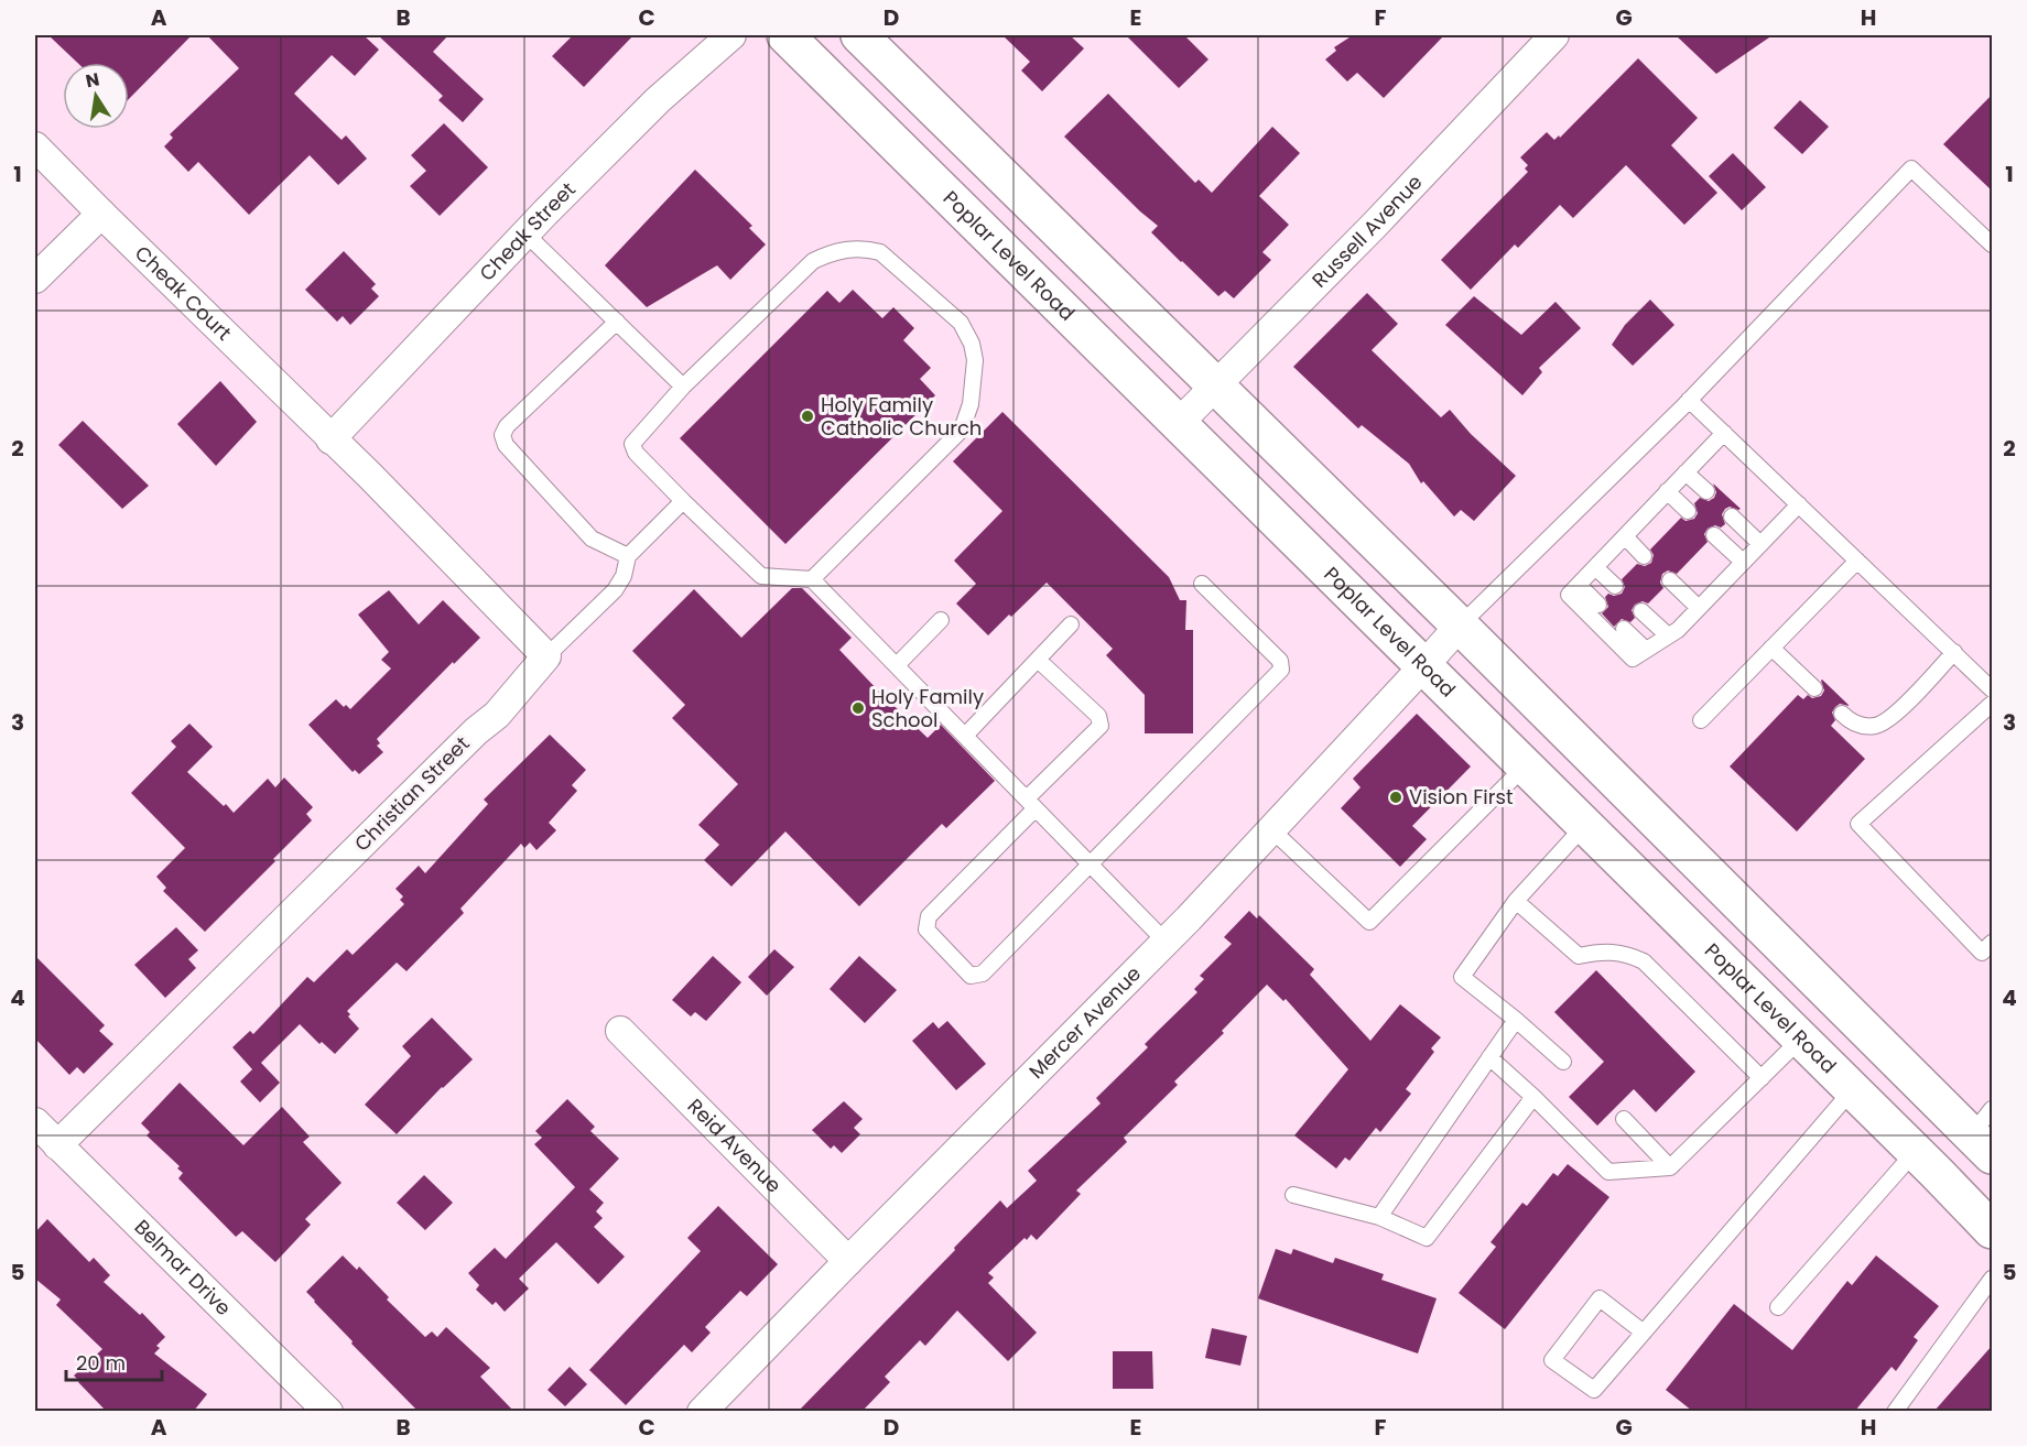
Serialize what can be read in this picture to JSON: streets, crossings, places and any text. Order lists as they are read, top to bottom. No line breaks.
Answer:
{"streets":{"main road":["Poplar Level Road"],"street":["Russell Avenue","Cheak Street","Cheak Court","Christian Street","Mercer Avenue","Reid Avenue","Belmar Drive"]},"crossings":[["Russell Avenue","Poplar Level Road"],["Cheak Street","Cheak Court"],["Poplar Level Road","Mercer Avenue"],["Christian Street","Belmar Drive"],["Mercer Avenue","Reid Avenue"]],"places":["Holy Family Catholic Church","Holy Family School","Vision First"],"scale_bar":"20 m","north":"top","grid":{"columns":["A","B","C","D","E","F","G","H"],"rows":["1","2","3","4","5"]}}
